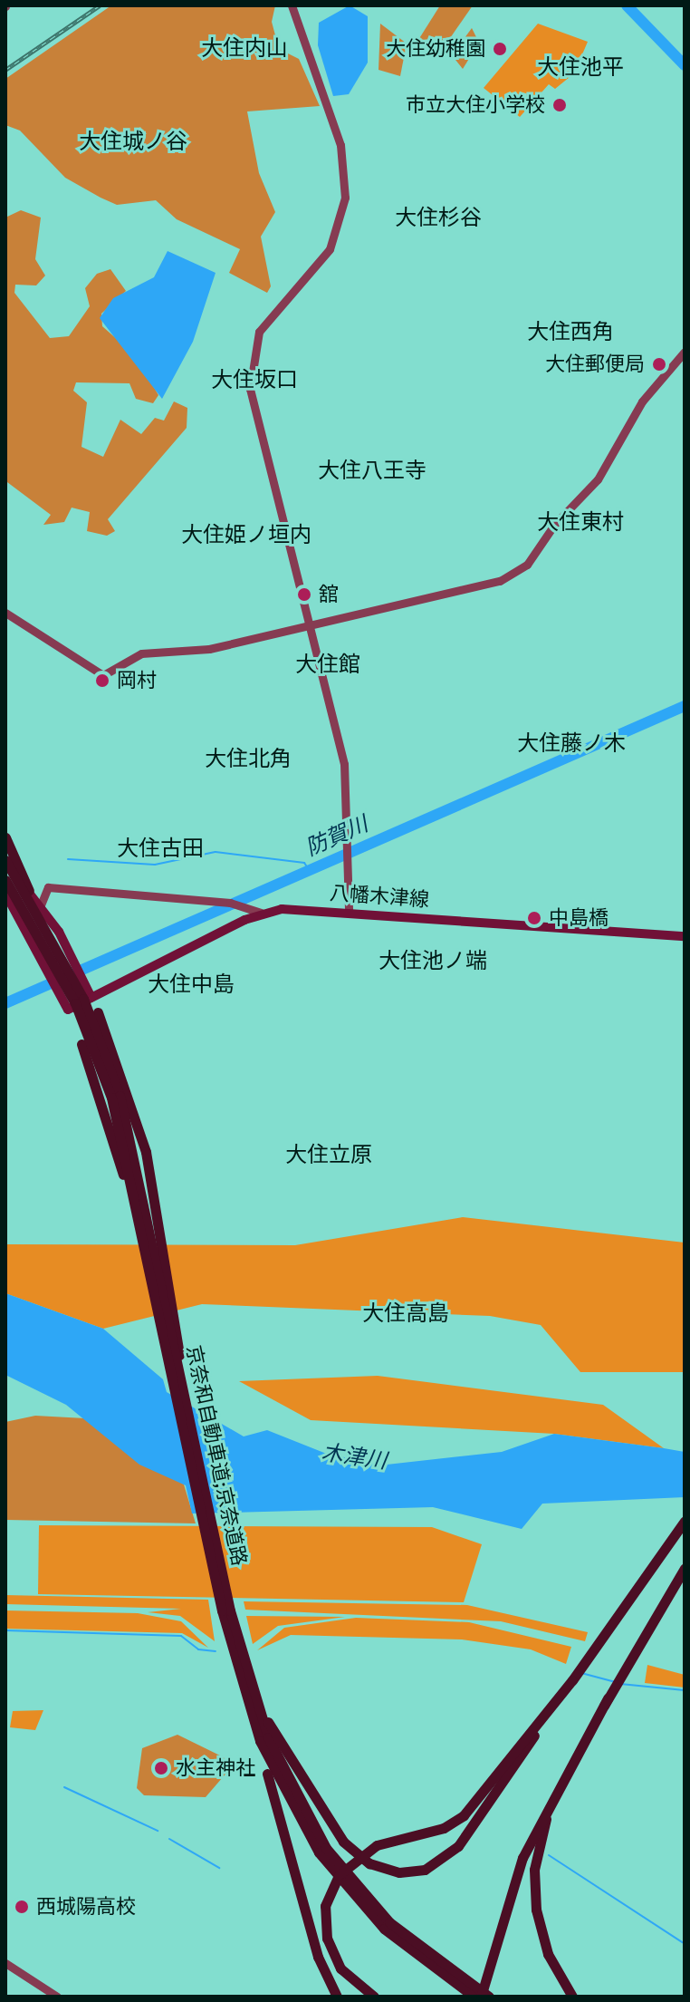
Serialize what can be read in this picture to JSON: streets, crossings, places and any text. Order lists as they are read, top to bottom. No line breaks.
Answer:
{"streets":{"highway":["京奈和自動車道;京奈道路"],"main road":["八幡木津線"]},"districts":["大住内山","大住池平","大住城ノ谷","大住杉谷","大住西角","大住坂口","大住八王寺","大住東村","大住姫ノ垣内","大住館","大住藤ノ木","大住北角","大住古田","大住池ノ端","大住中島","大住立原","大住高島"],"water":["防賀川","木津川"],"places":["大住幼稚園","市立大住小学校","大住郵便局","舘","岡村","中島橋","水主神社","西城陽高校"]}
